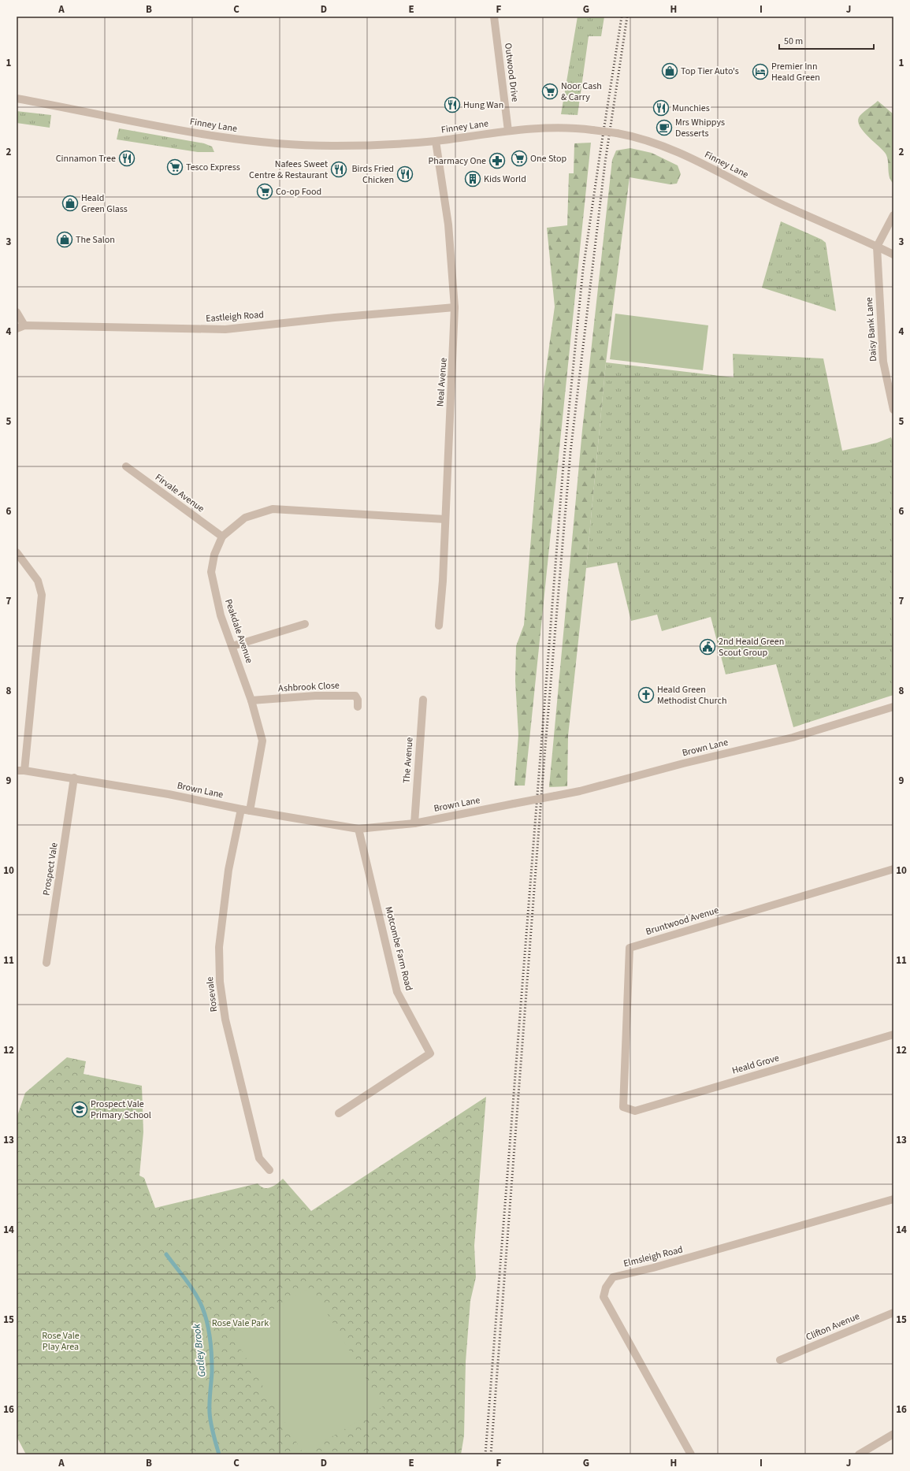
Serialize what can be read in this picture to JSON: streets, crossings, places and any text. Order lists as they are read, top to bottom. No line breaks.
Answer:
{"streets":{"street":["Outwood Drive","Finney Lane","Eastleigh Road","Daisy Bank Lane","Neal Avenue","Firvale Avenue","Peakdale Avenue","Ashbrook Close","Brown Lane","The Avenue","Prospect Vale","Bruntwood Avenue","Motcombe Farm Road","Rosevale","Heald Grove","Elmsleigh Road","Clifton Avenue"]},"crossings":[["Outwood Drive","Finney Lane"],["Finney Lane","Daisy Bank Lane"],["Finney Lane","Neal Avenue"],["Eastleigh Road","Neal Avenue"],["Neal Avenue","Peakdale Avenue"],["Firvale Avenue","Peakdale Avenue"],["Peakdale Avenue","Ashbrook Close"],["Peakdale Avenue","Brown Lane"],["Brown Lane","The Avenue"],["Brown Lane","Prospect Vale"],["Brown Lane","Motcombe Farm Road"],["Brown Lane","Rosevale"],["Bruntwood Avenue","Heald Grove"]],"water":["Gatley Brook"],"parks":["Rose Vale Park","Rose Vale Play Area"],"places":{"shop":["Top Tier Auto's","Heald Green Glass","The Salon"],"hotel":["Premier Inn Heald Green"],"supermarket":["Noor Cash & Carry","One Stop","Tesco Express","Co-op Food"],"restaurant":["Hung Wan","Munchies","Cinnamon Tree","Nafees Sweet Centre & Restaurant","Birds Fried Chicken"],"cafe":["Mrs Whippys Desserts"],"pharmacy":["Pharmacy One"],"building":["Kids World"],"public building":["2nd Heald Green Scout Group"],"church":["Heald Green Methodist Church"],"school or university":["Prospect Vale Primary School"]},"scale_bar":"50 m","grid":{"columns":["A","B","C","D","E","F","G","H","I","J"],"rows":["1","2","3","4","5","6","7","8","9","10","11","12","13","14","15","16"]}}
